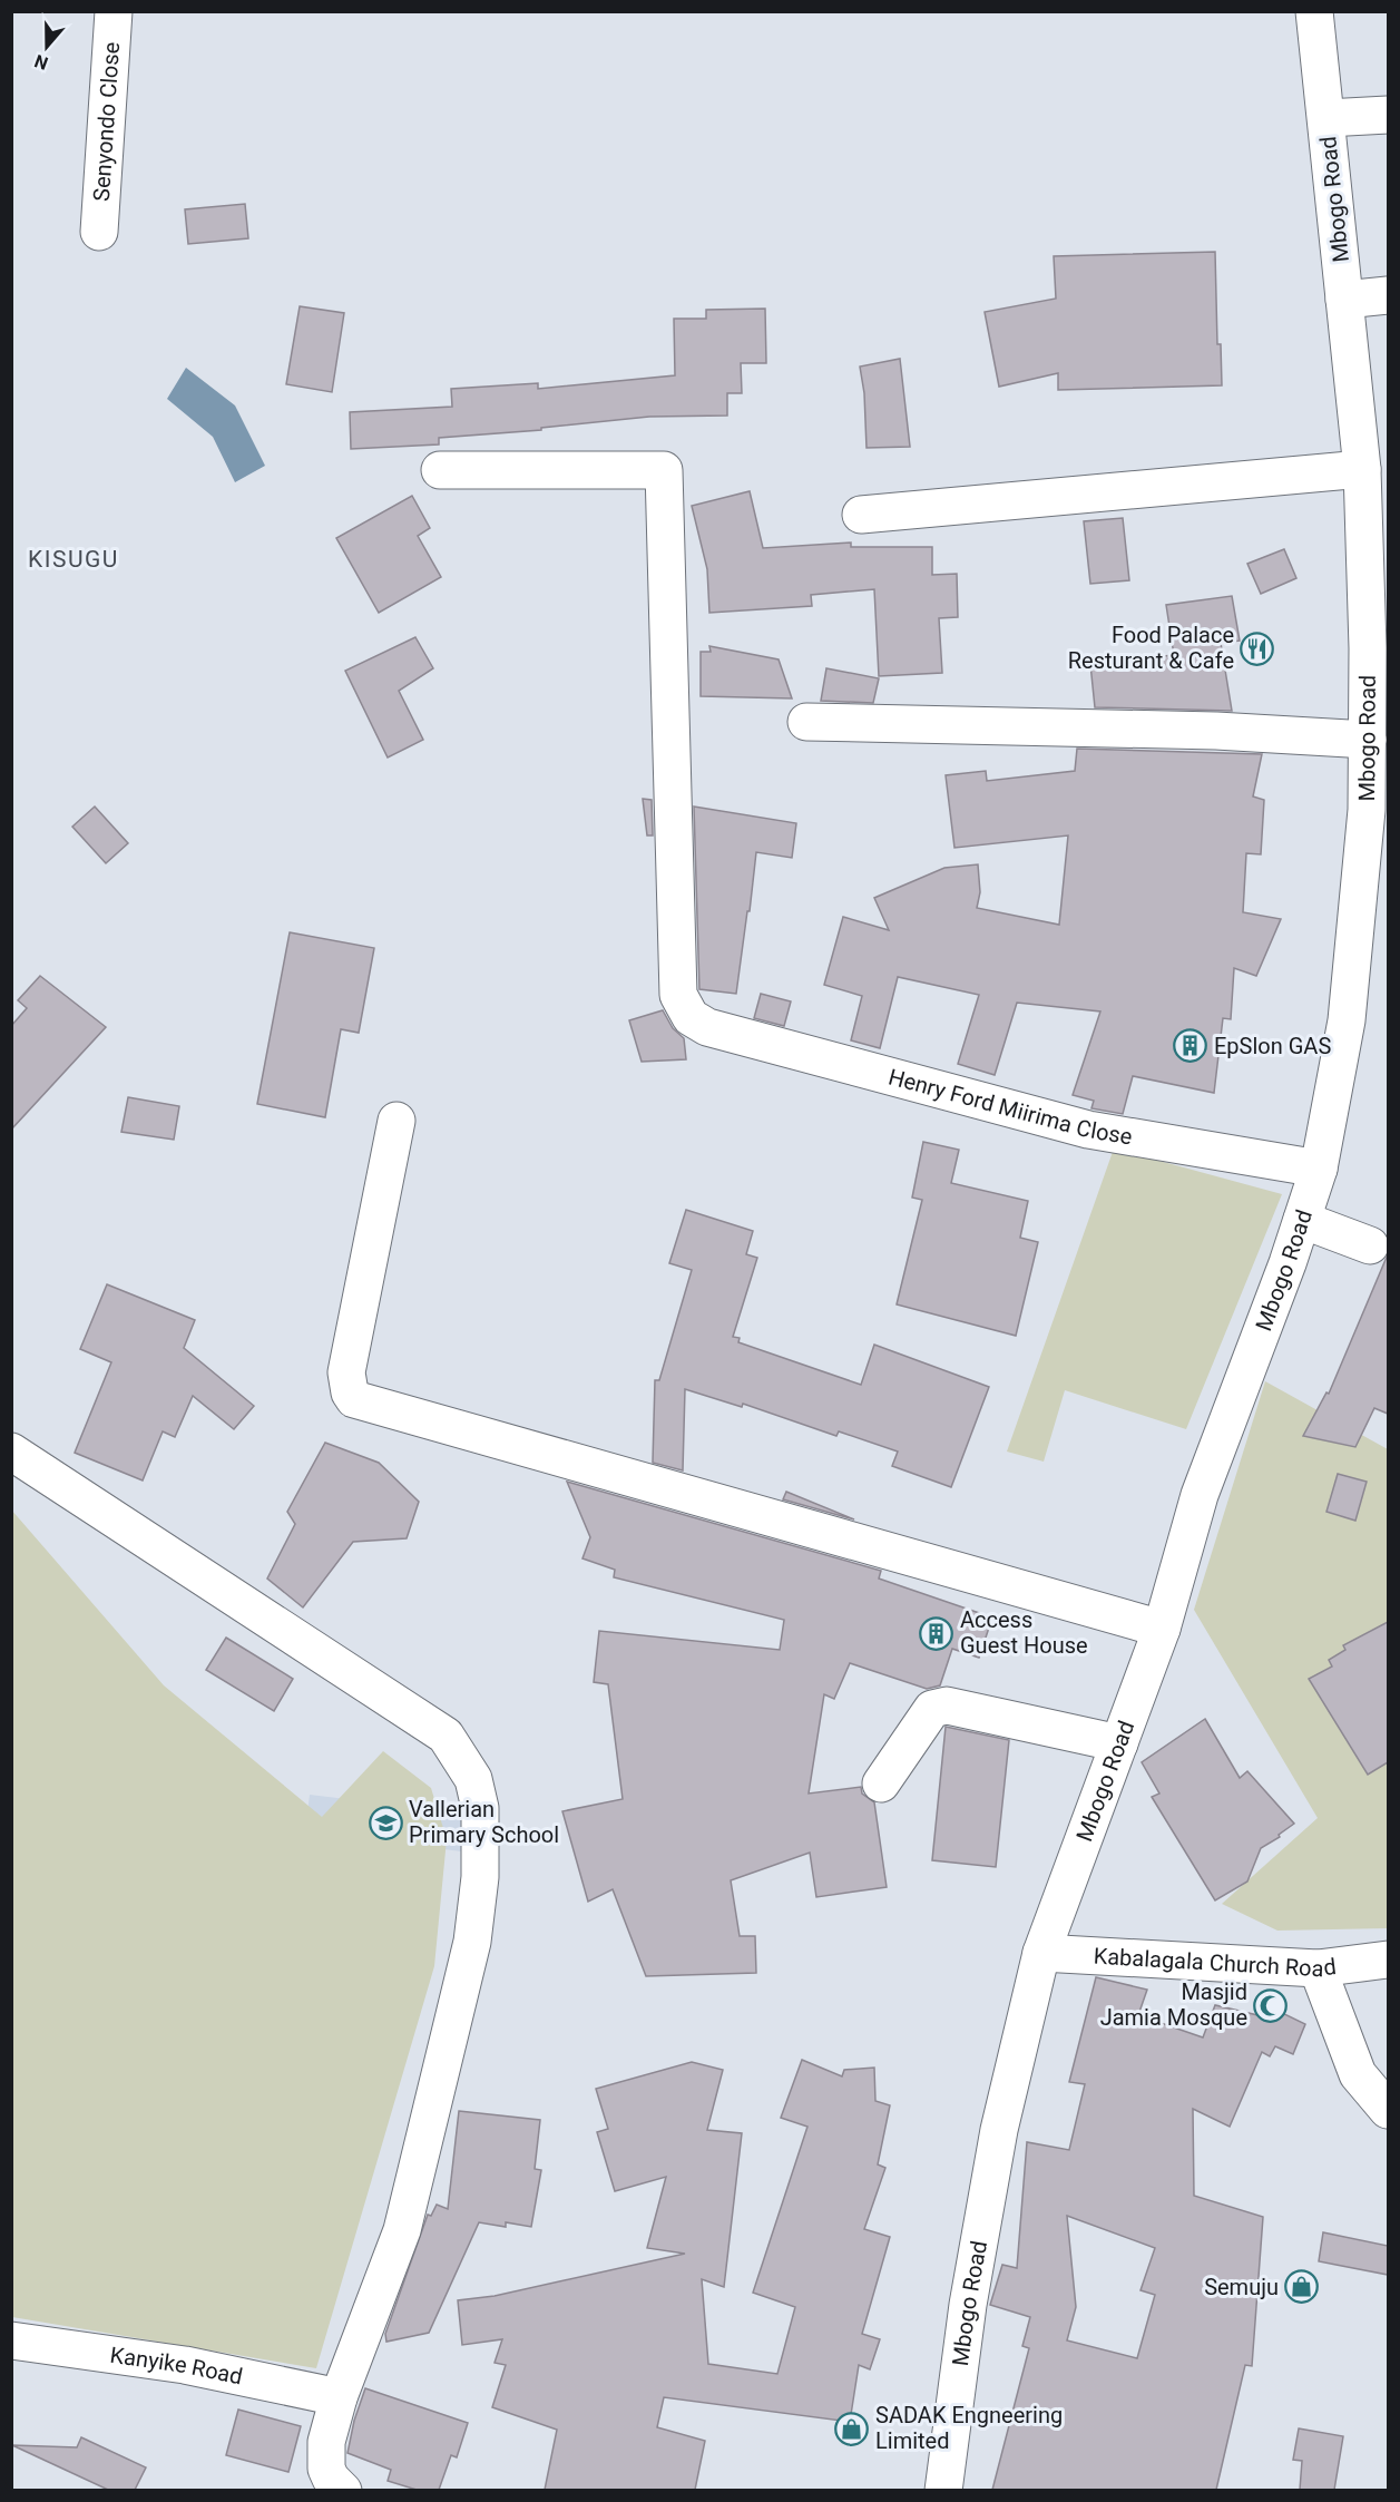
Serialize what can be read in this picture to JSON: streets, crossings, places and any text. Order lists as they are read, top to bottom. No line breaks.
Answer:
{"streets":{"street":["Senyondo Close","Mbogo Road","Henry Ford Miirima Close","Kabalagala Church Road","Kanyike Road"]},"crossings":[["Mbogo Road","Henry Ford Miirima Close"],["Mbogo Road","Kabalagala Church Road"]],"districts":["KISUGU"],"places":{"restaurant":["Food Palace Resturant & Cafe"],"building":["EpSlon GAS","Access Guest House"],"school or university":["Vallerian Primary School"],"mosque":["Masjid Jamia Mosque"],"shop":["Semuju","SADAK Engneering Limited"]},"north":"bottom"}
